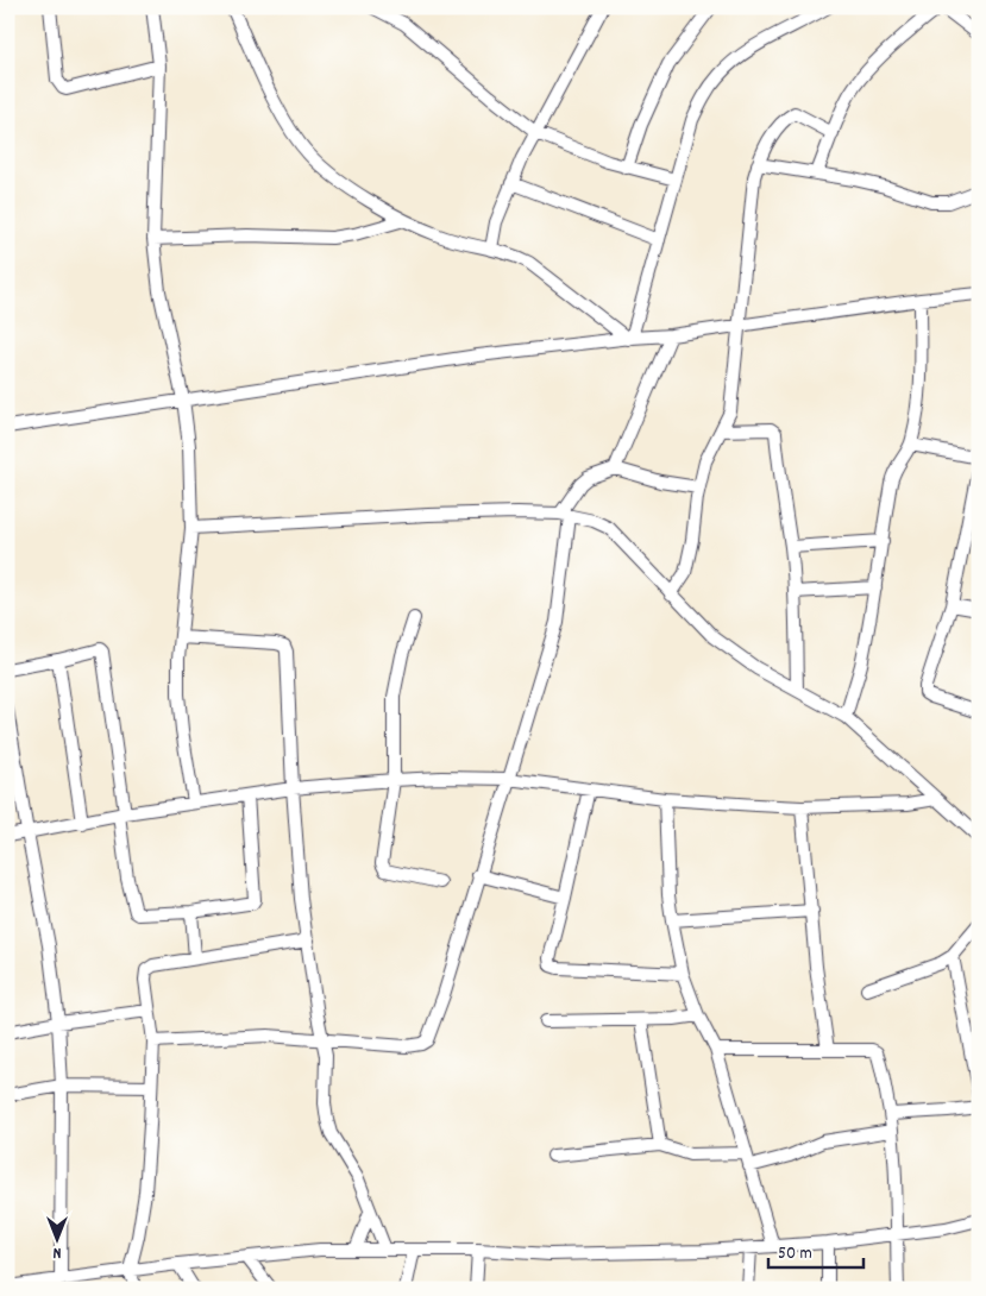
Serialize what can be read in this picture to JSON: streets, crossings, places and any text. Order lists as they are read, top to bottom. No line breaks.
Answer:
{"scale_bar":"50 m","north":"bottom"}
